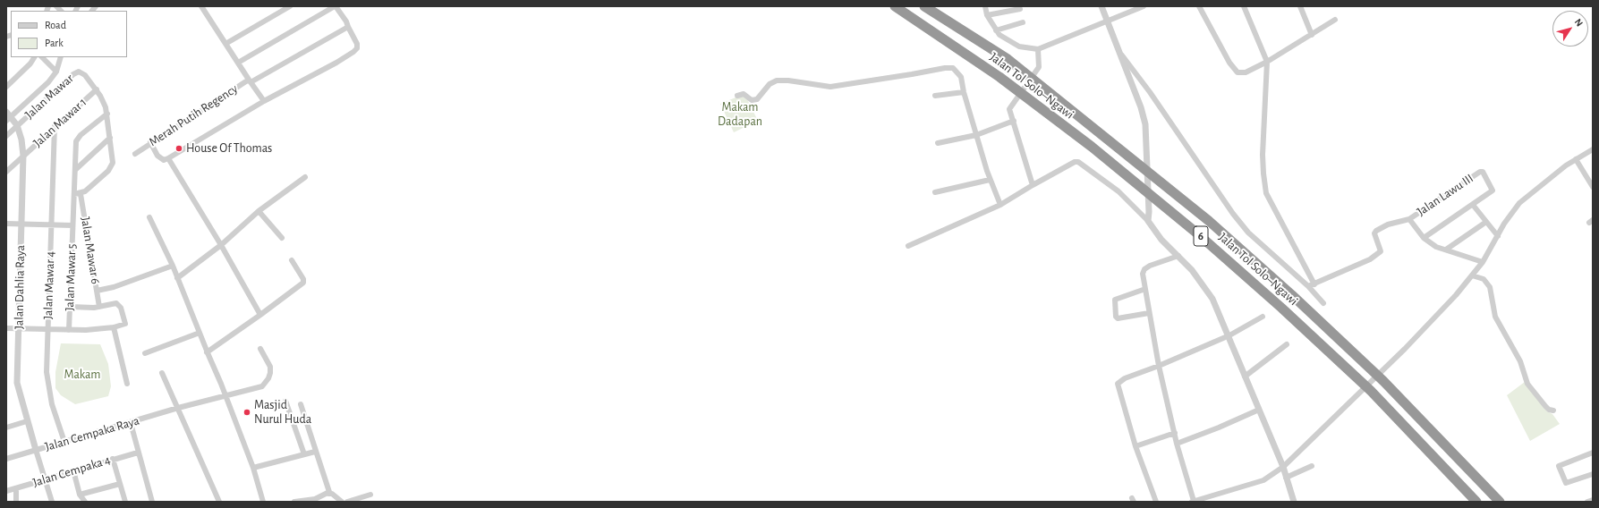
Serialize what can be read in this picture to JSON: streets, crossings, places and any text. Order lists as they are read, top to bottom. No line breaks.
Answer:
{"streets":{"highway":["Jalan Tol Solo–Ngawi","6"],"street":["Jalan Mawar","Merah Putih Regency","Jalan Mawar 1","Jalan Lawu III","Jalan Mawar 6","Jalan Mawar 5","Jalan Mawar 4","Jalan Dahlia Raya","Jalan Cempaka Raya","Jalan Cempaka 4"]},"crossings":[["Jalan Mawar","Jalan Mawar 1"],["Jalan Mawar","Jalan Dahlia Raya"],["Jalan Mawar 1","Jalan Mawar 4"],["Jalan Mawar 1","Jalan Dahlia Raya"],["Jalan Mawar 4","Jalan Cempaka Raya"],["Jalan Dahlia Raya","Jalan Cempaka Raya"]],"parks":["Makam Dadapan","Makam"],"places":["House Of Thomas","Masjid Nurul Huda"],"legend":["Road","Park"],"north":"top right"}
